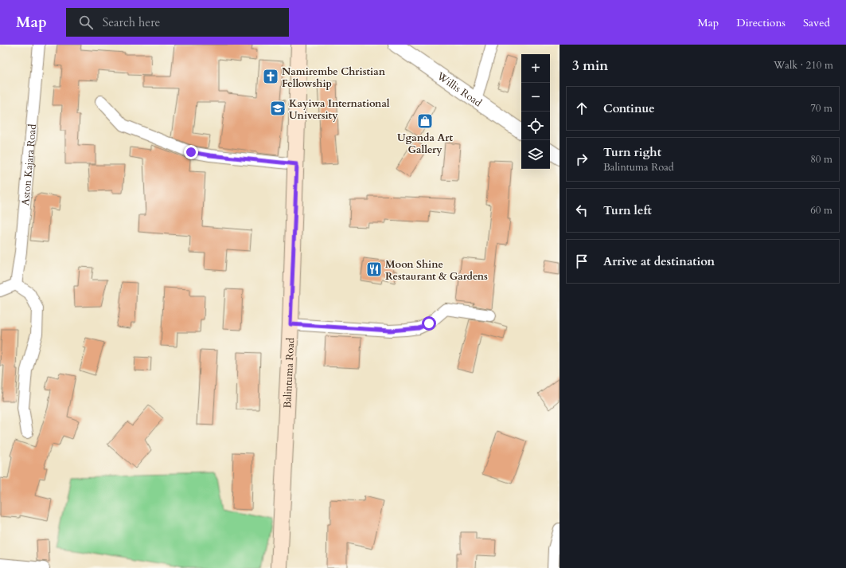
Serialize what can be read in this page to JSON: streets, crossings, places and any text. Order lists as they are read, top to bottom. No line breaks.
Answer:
{"streets":{"main road":["Balintuma Road"],"street":["Willis Road","Aston Kajara Road"]},"places":{"church":["Namirembe Christian Fellowship"],"school or university":["Kayiwa International University"],"shop":["Uganda Art Gallery"],"restaurant":["Moon Shine Restaurant & Gardens"]},"page":{"header":"Map","search":"Search here","nav":["Map","Directions","Saved"],"heading":["3 min","Walk · 210 m"],"map_buttons":["+","−"],"list":[["Continue","70 m"],["Turn right","Balintuma Road","80 m"],["Turn left","60 m"],"Arrive at destination"]}}
